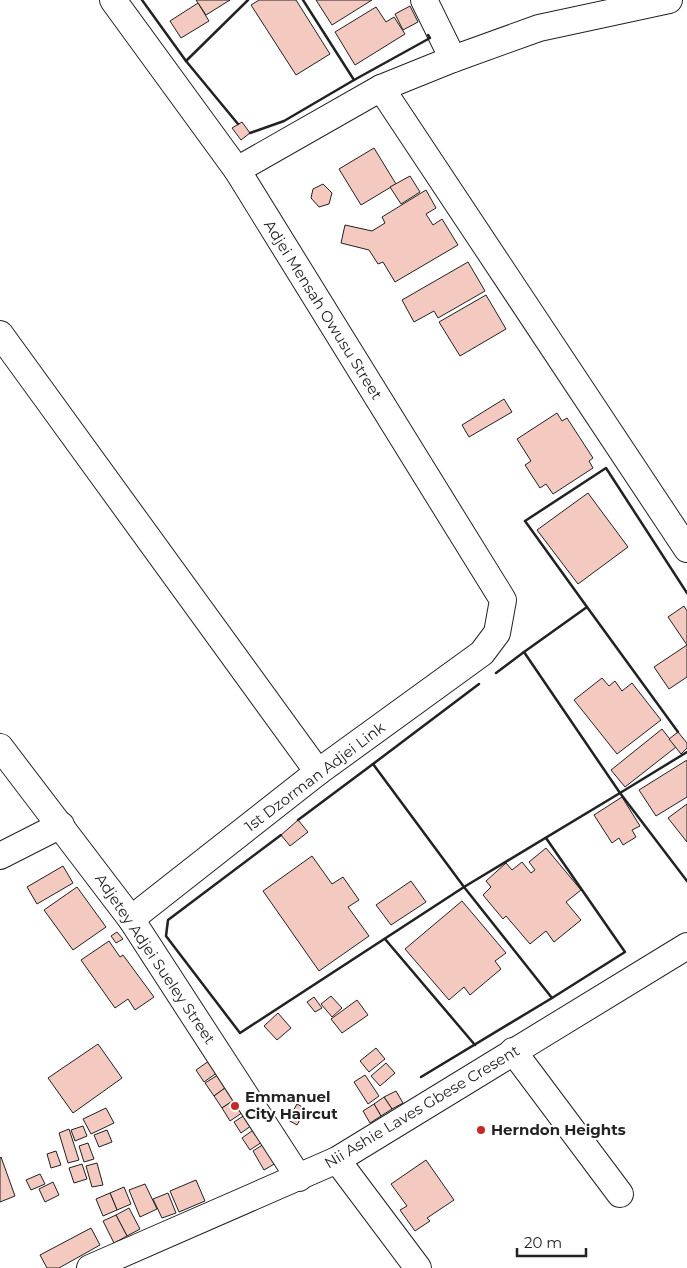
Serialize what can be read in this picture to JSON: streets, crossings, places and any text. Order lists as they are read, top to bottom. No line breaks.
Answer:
{"streets":{"street":["Adjei Mensah Owusu Street","1st Dzorman Adjei Link","Adjetey Adjei Sueley Street","Nii Ashie Laves Gbese Cresent"]},"crossings":[["Adjei Mensah Owusu Street","1st Dzorman Adjei Link"],["1st Dzorman Adjei Link","Adjetey Adjei Sueley Street"],["Adjetey Adjei Sueley Street","Nii Ashie Laves Gbese Cresent"]],"places":["Emmanuel City Haircut","Herndon Heights"],"scale_bar":"20 m"}
